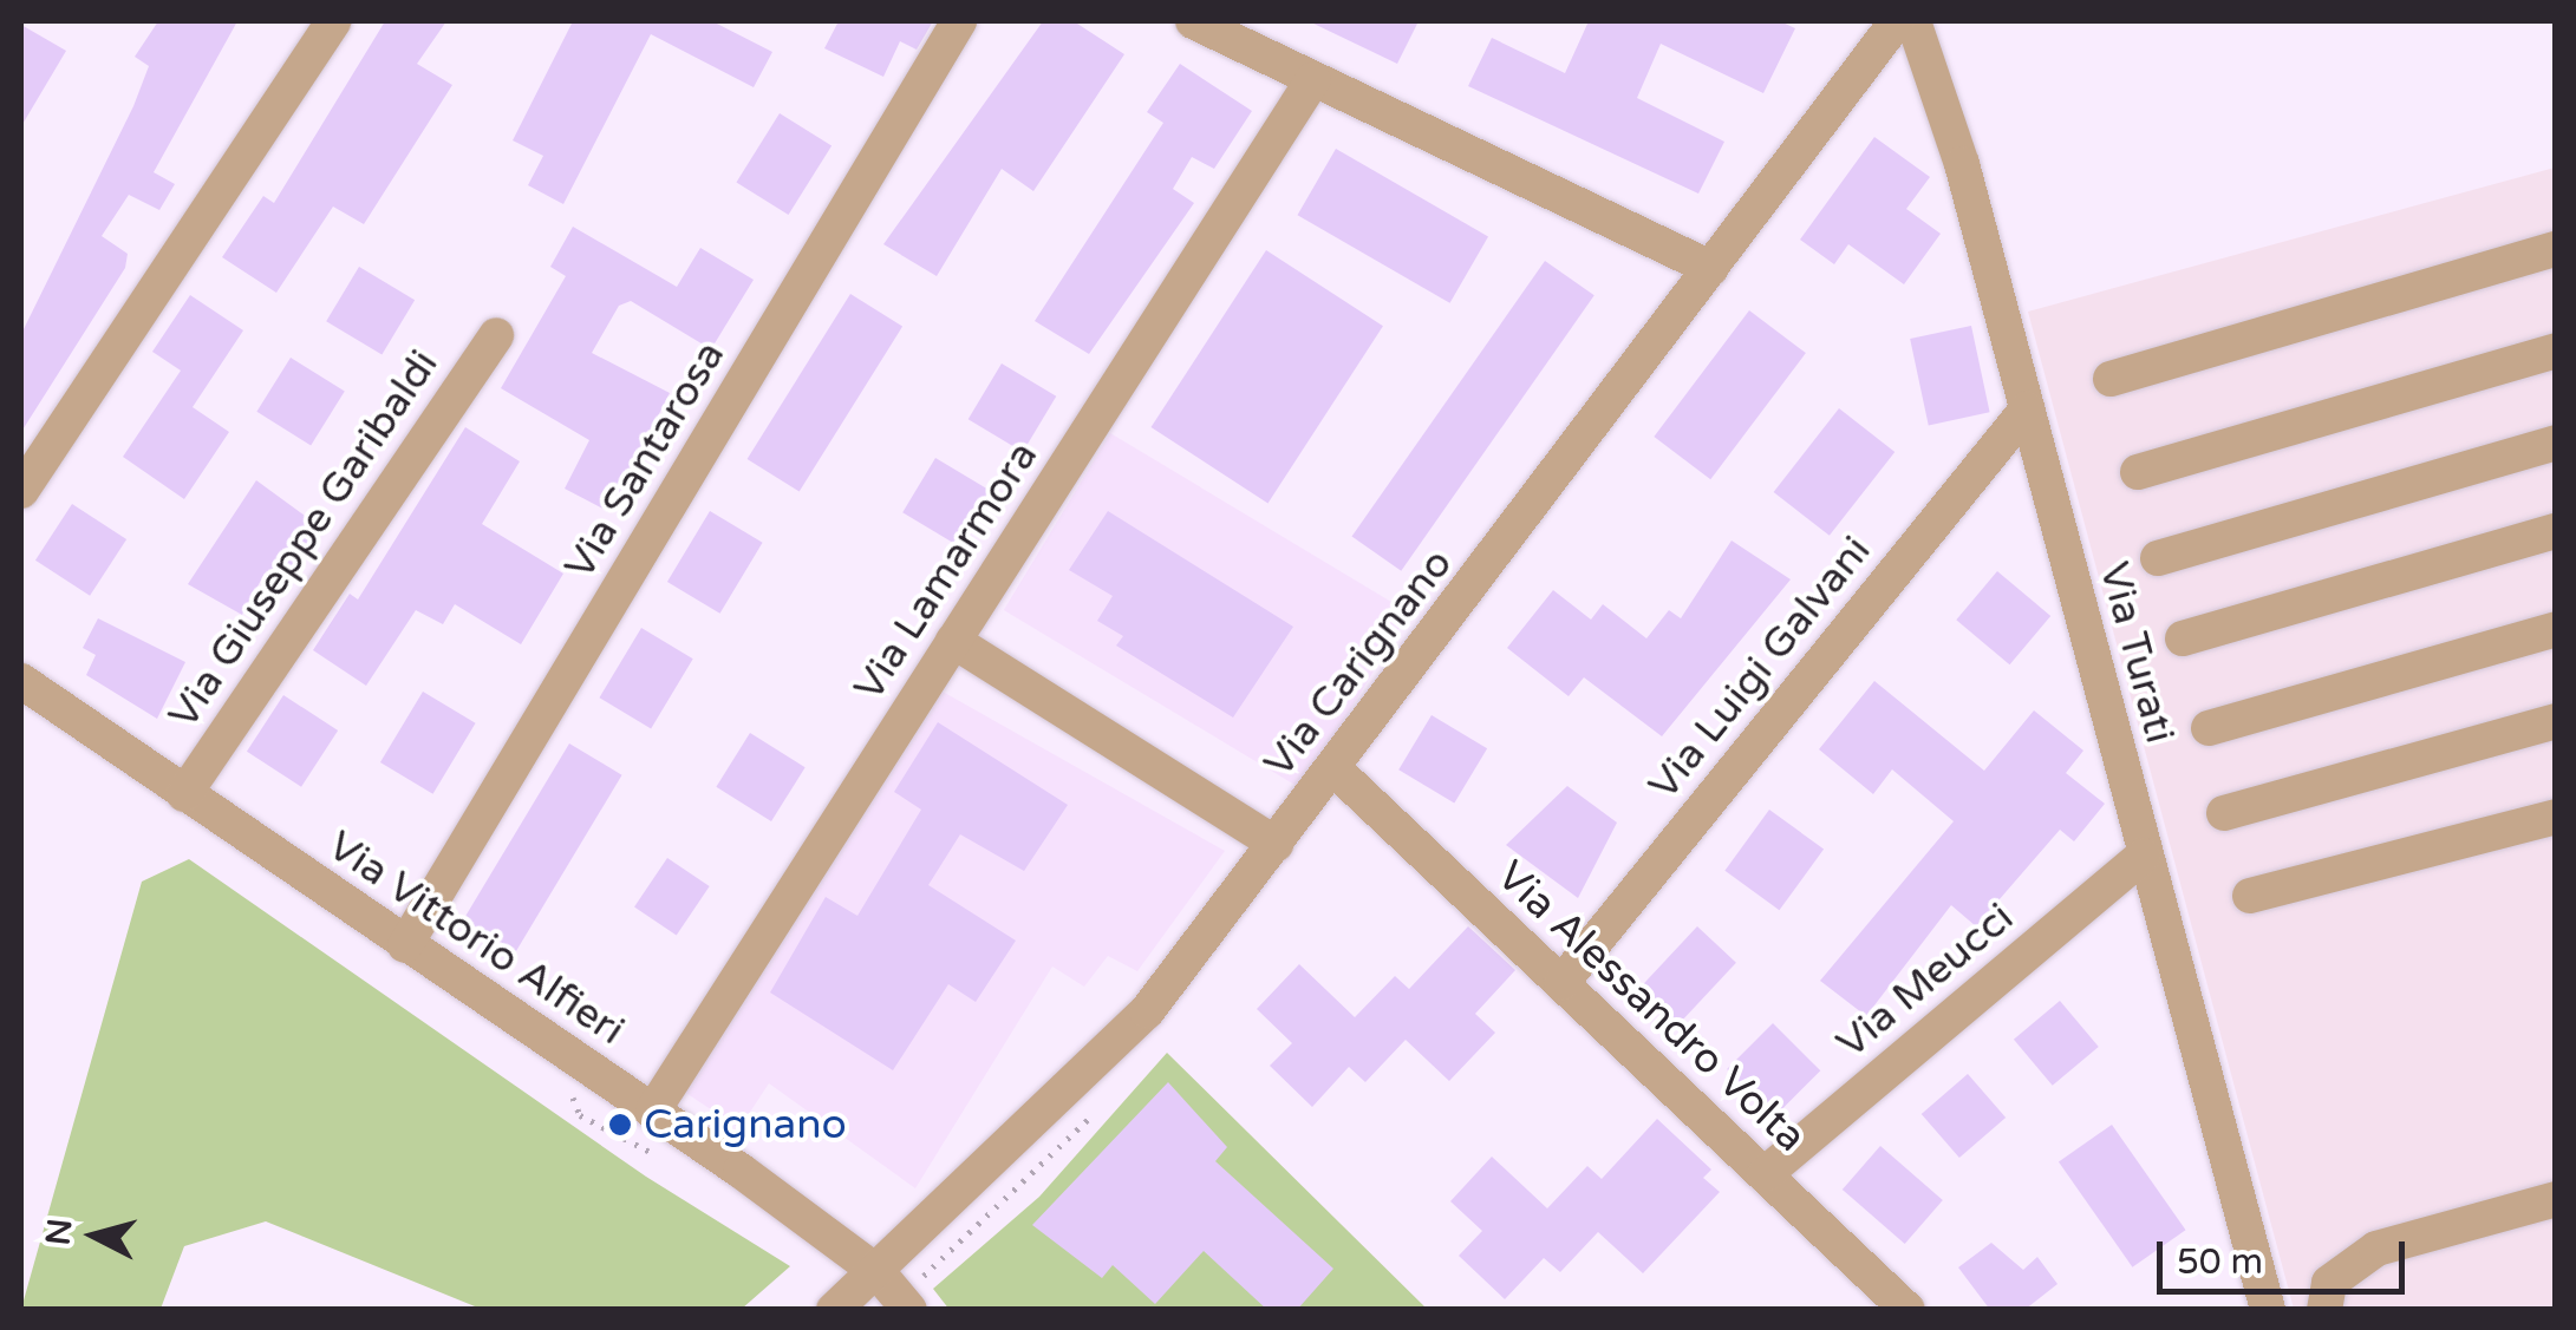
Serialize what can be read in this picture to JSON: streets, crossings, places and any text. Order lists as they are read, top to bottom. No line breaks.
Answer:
{"streets":{"street":["Via Santarosa","Via Giuseppe Garibaldi","Via Lamarmora","Via Turati","Via Carignano","Via Luigi Galvani","Via Vittorio Alfieri","Via Meucci","Via Alessandro Volta"]},"crossings":[["Via Santarosa","Via Vittorio Alfieri"],["Via Giuseppe Garibaldi","Via Vittorio Alfieri"],["Via Lamarmora","Via Vittorio Alfieri"],["Via Turati","Via Luigi Galvani"],["Via Turati","Via Meucci"],["Via Carignano","Via Vittorio Alfieri"],["Via Carignano","Via Alessandro Volta"],["Via Luigi Galvani","Via Alessandro Volta"],["Via Meucci","Via Alessandro Volta"]],"places":["Carignano"],"scale_bar":"50 m","north":"left"}
